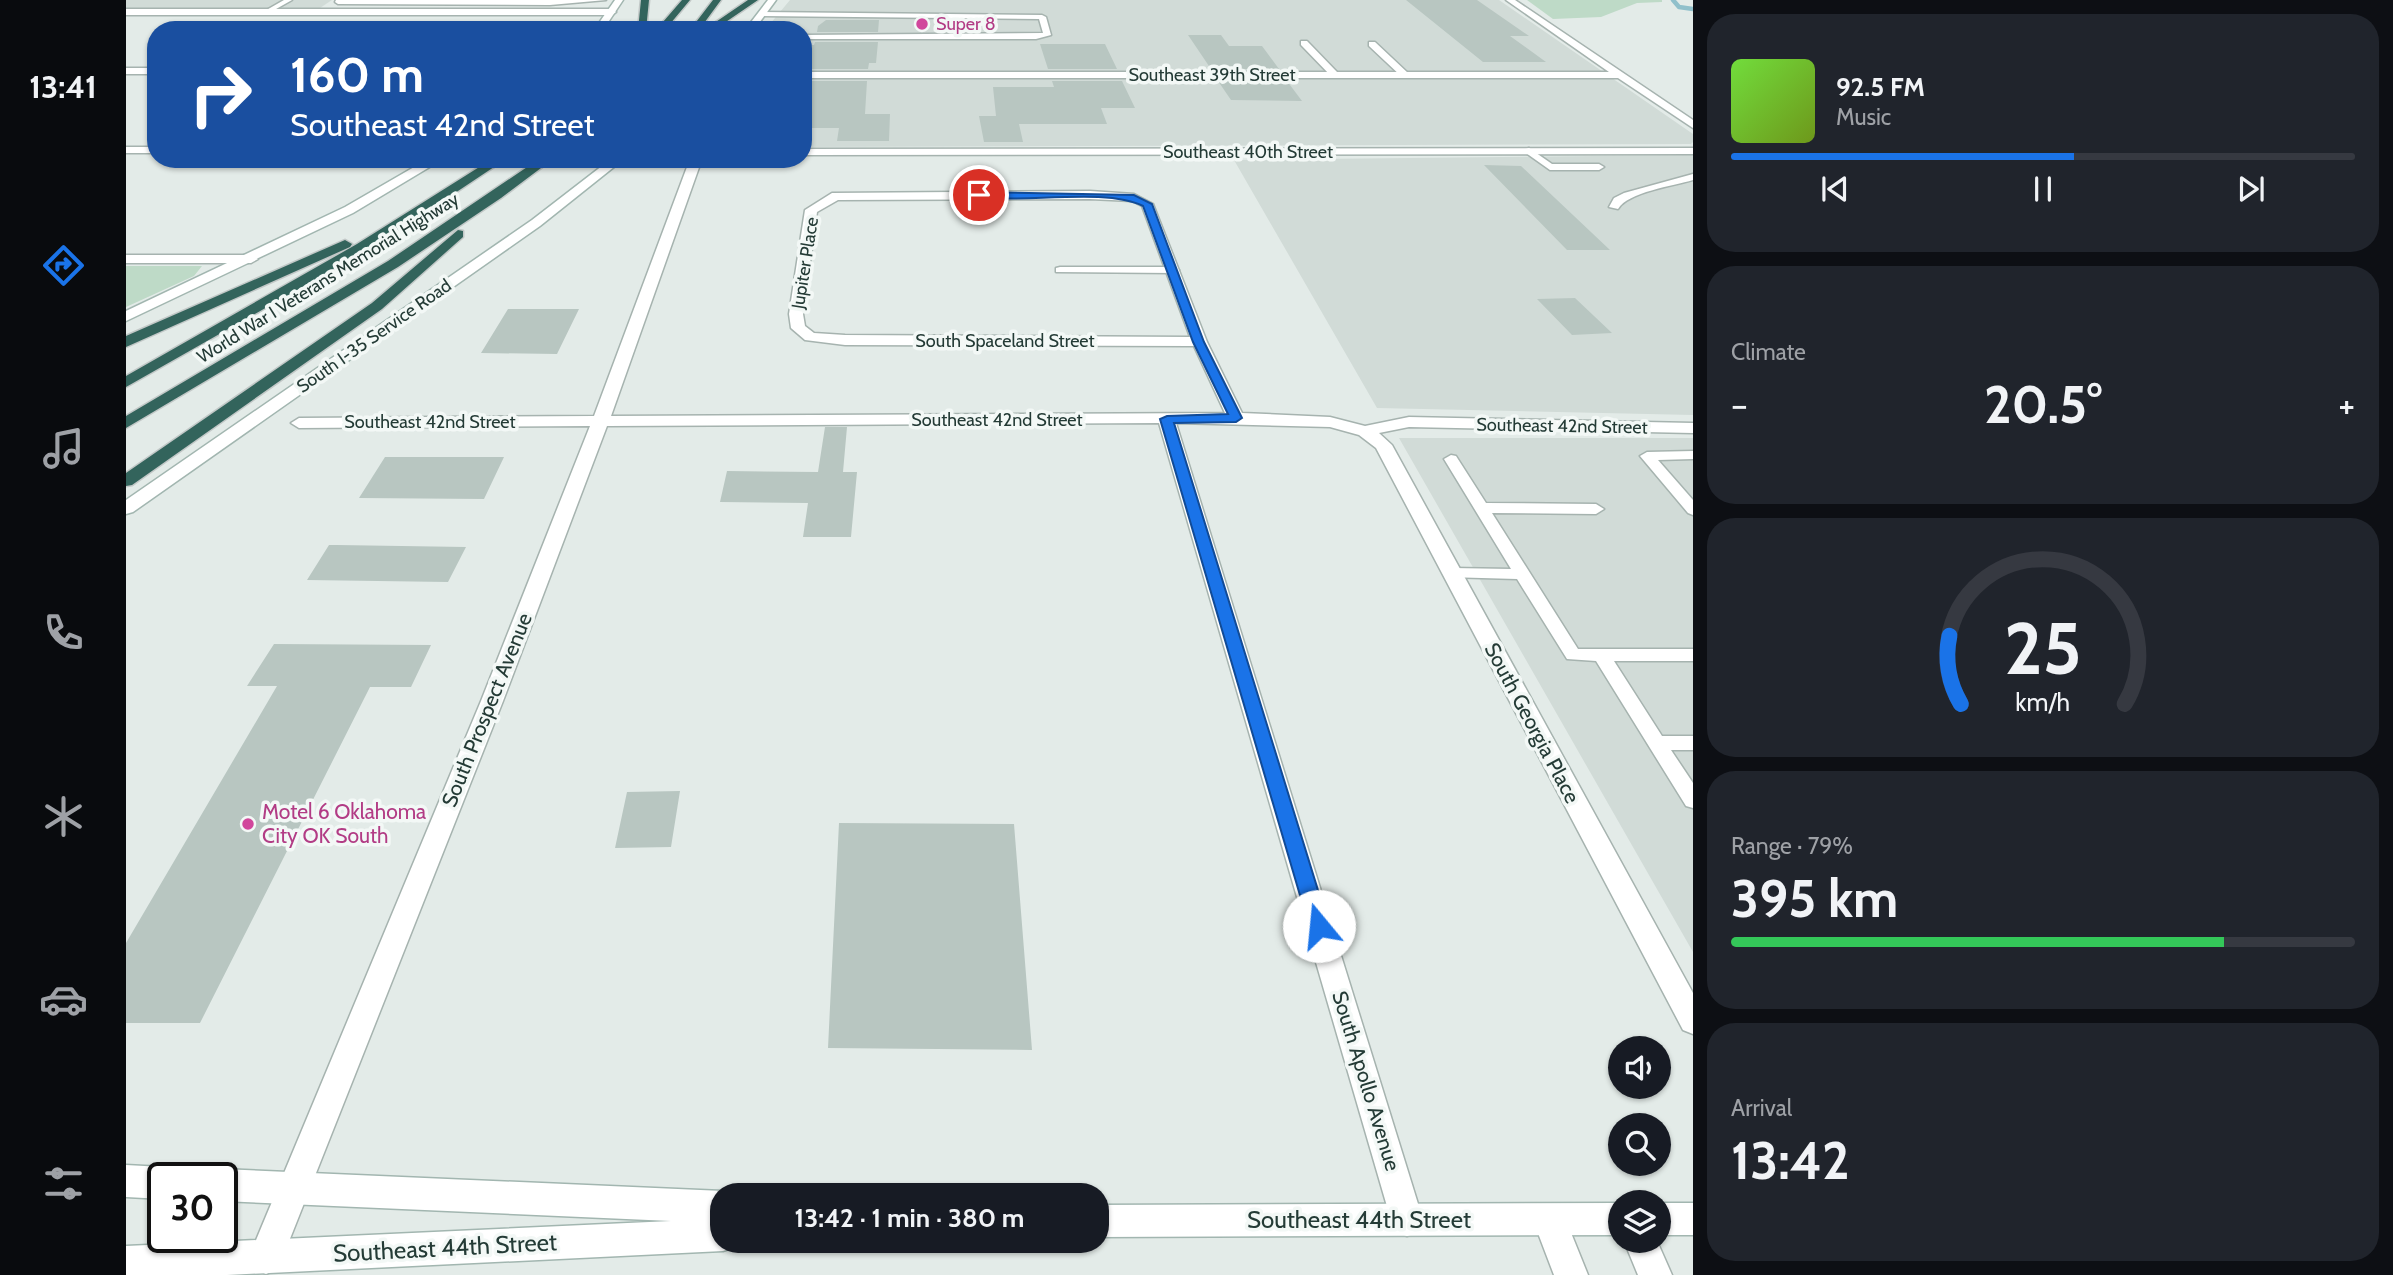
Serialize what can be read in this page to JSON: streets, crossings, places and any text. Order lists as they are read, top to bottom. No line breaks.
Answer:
{"streets":{"highway":["World War I Veterans Memorial Highway"],"street":["Southeast 39th Street","Southeast 40th Street","Jupiter Place","South I-35 Service Road","South Spaceland Street","Southeast 42nd Street","South Prospect Avenue","South Georgia Place","South Apollo Avenue","Southeast 44th Street"]},"crossings":[["Jupiter Place","South Spaceland Street"],["Southeast 42nd Street","South Prospect Avenue"],["Southeast 42nd Street","South Georgia Place"],["Southeast 42nd Street","South Apollo Avenue"],["South Prospect Avenue","Southeast 44th Street"],["South Apollo Avenue","Southeast 44th Street"]],"places":["Super 8","Motel 6 Oklahoma City OK South"],"page":{"tabs":"13:41","turn":["160 m","Southeast 42nd Street"],"song":["92.5 FM","Music"],"tile":["Climate",["Range · 79%","395 km"],["Arrival","13:42"]],"heat":["−","20.5°","+"],"limit":"30","trip":"13:42 · 1 min · 380 m","gauge":["25","km/h"]}}
